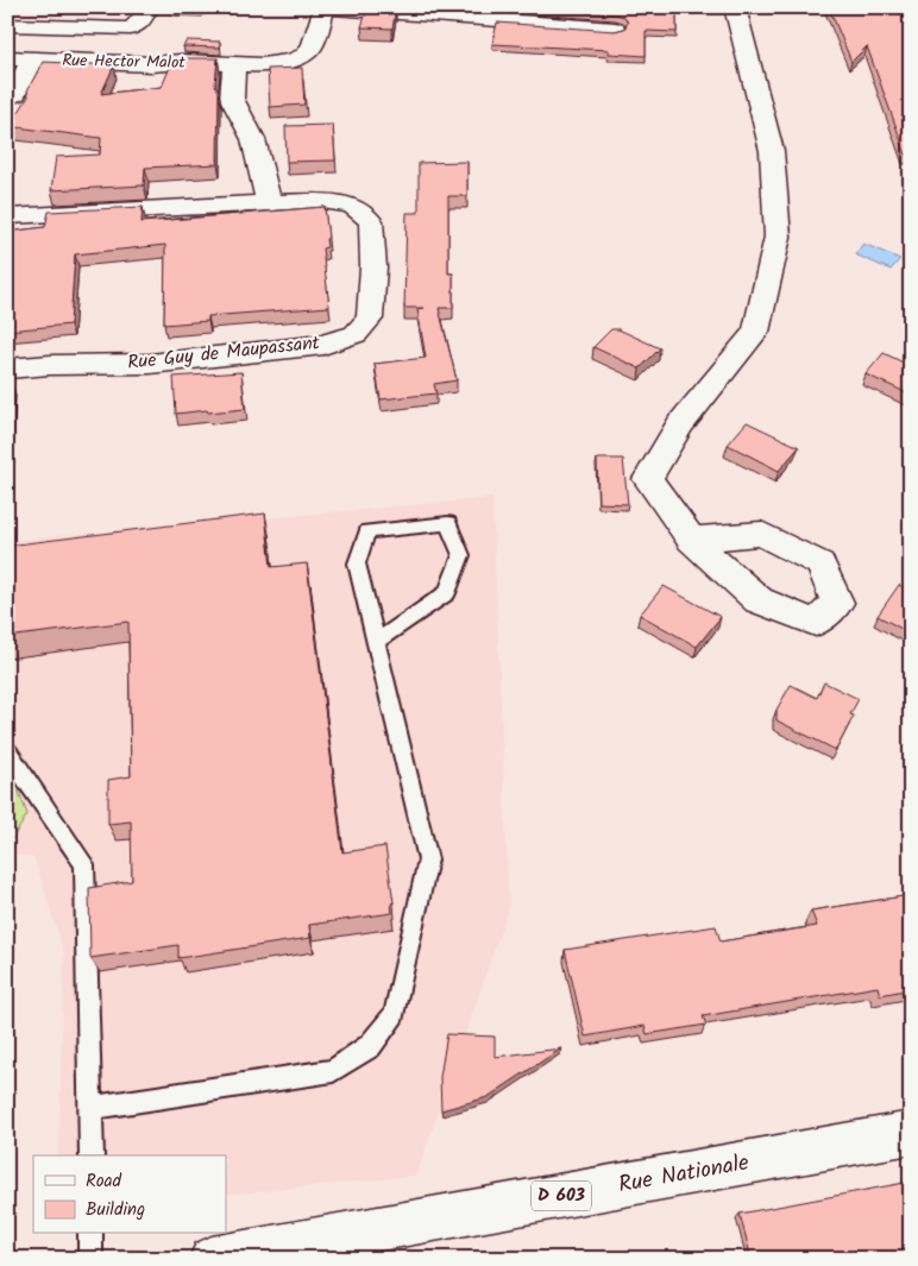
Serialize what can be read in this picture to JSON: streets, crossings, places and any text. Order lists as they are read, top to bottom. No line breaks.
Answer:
{"streets":{"street":["Rue Hector Malot","Rue Guy de Maupassant","Rue Nationale","D 603"]},"legend":["Road","Building"]}
